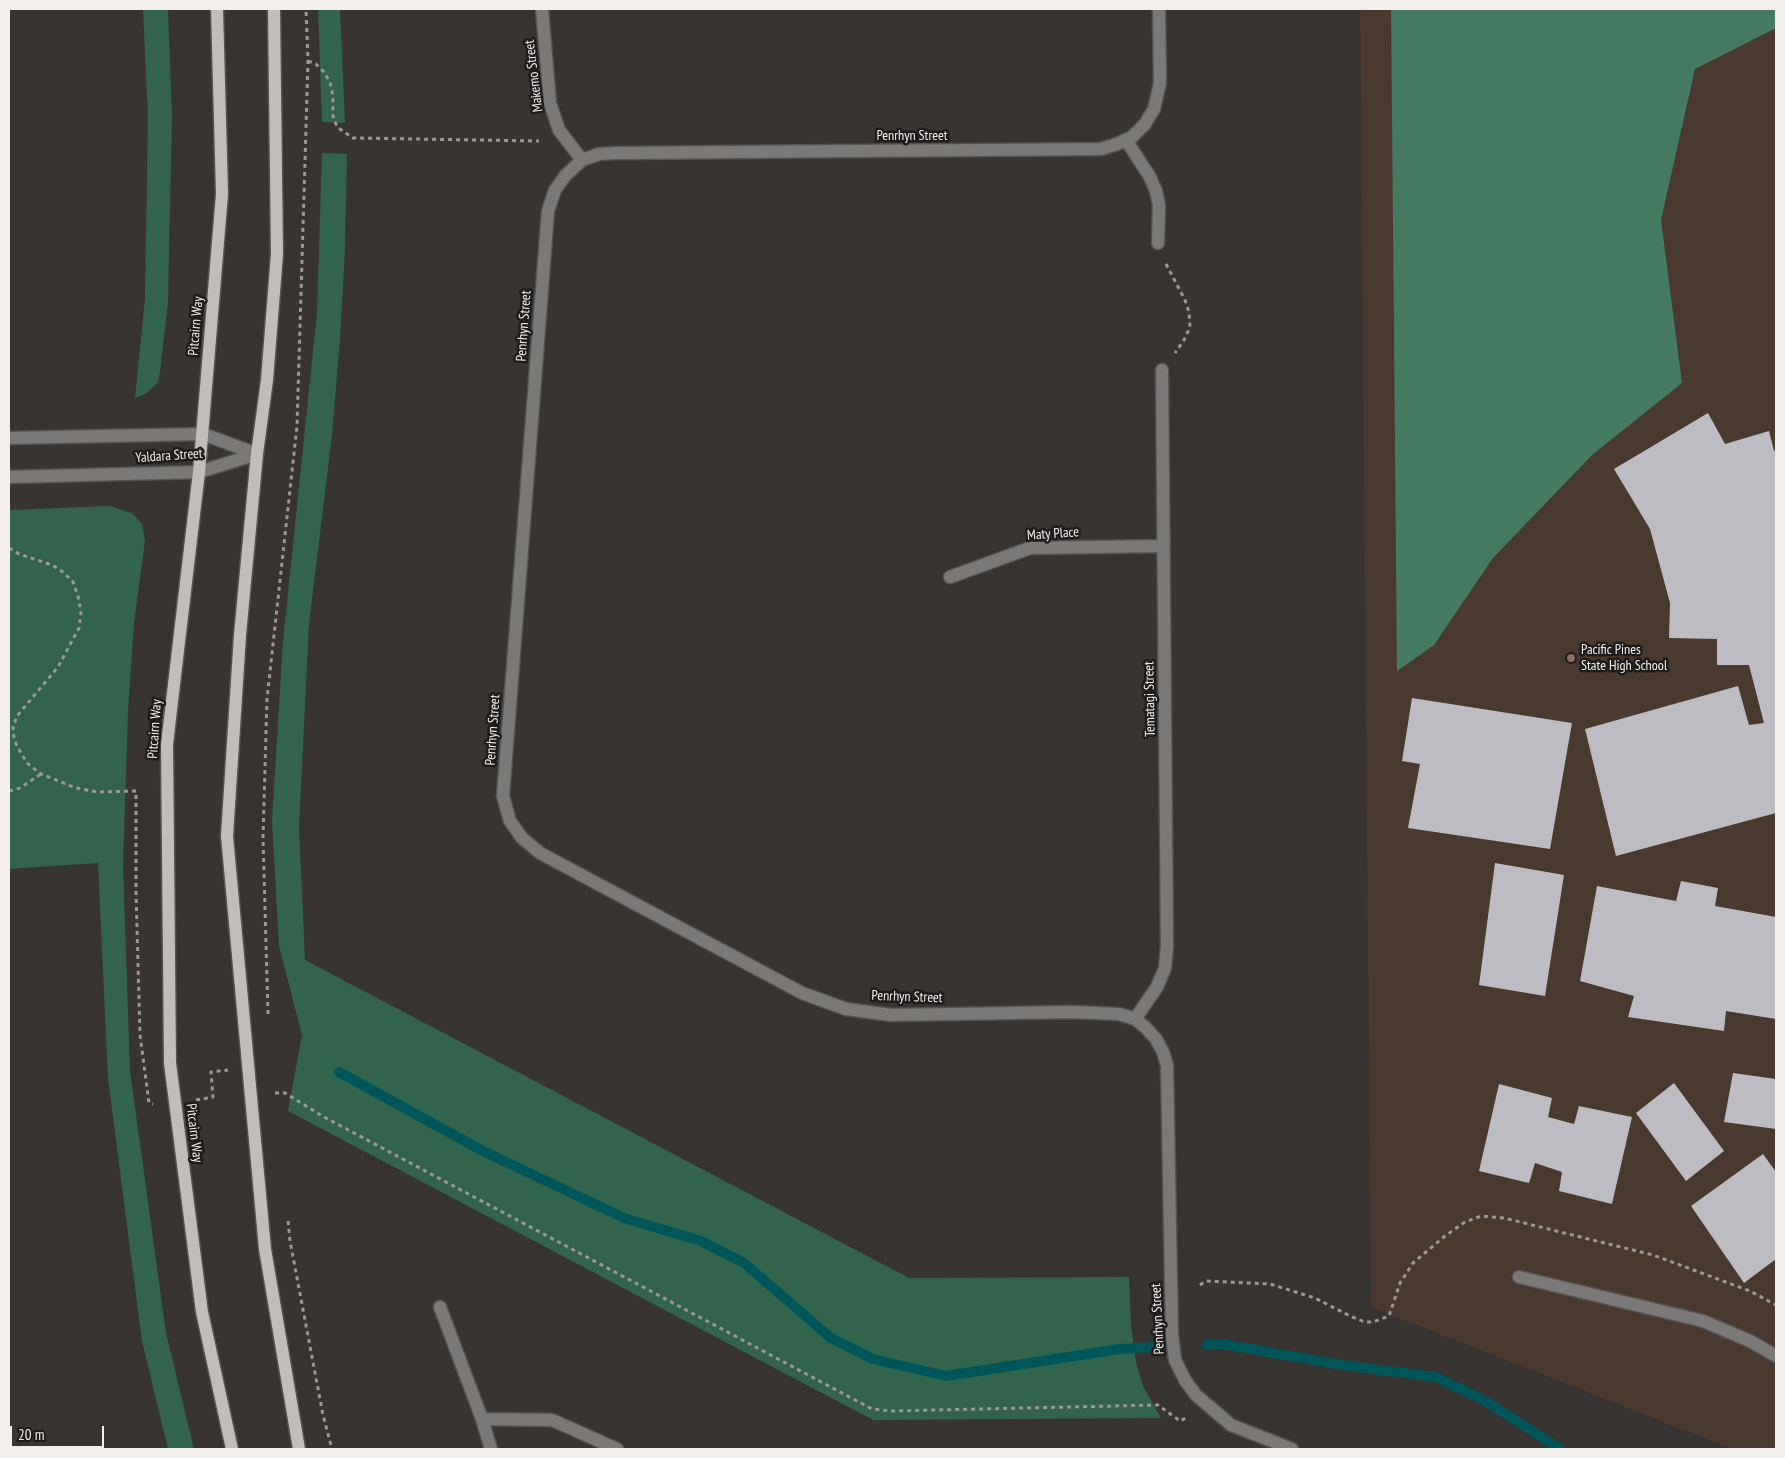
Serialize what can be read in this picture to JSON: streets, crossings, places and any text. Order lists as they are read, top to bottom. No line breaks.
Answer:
{"streets":{"main road":["Pitcairn Way"],"street":["Makemo Street","Penrhyn Street","Yaldara Street","Maty Place","Tematagi Street"]},"crossings":[["Makemo Street","Penrhyn Street"],["Penrhyn Street","Tematagi Street"],["Pitcairn Way","Yaldara Street"],["Maty Place","Tematagi Street"]],"places":["Pacific Pines State High School"],"scale_bar":"20 m"}
